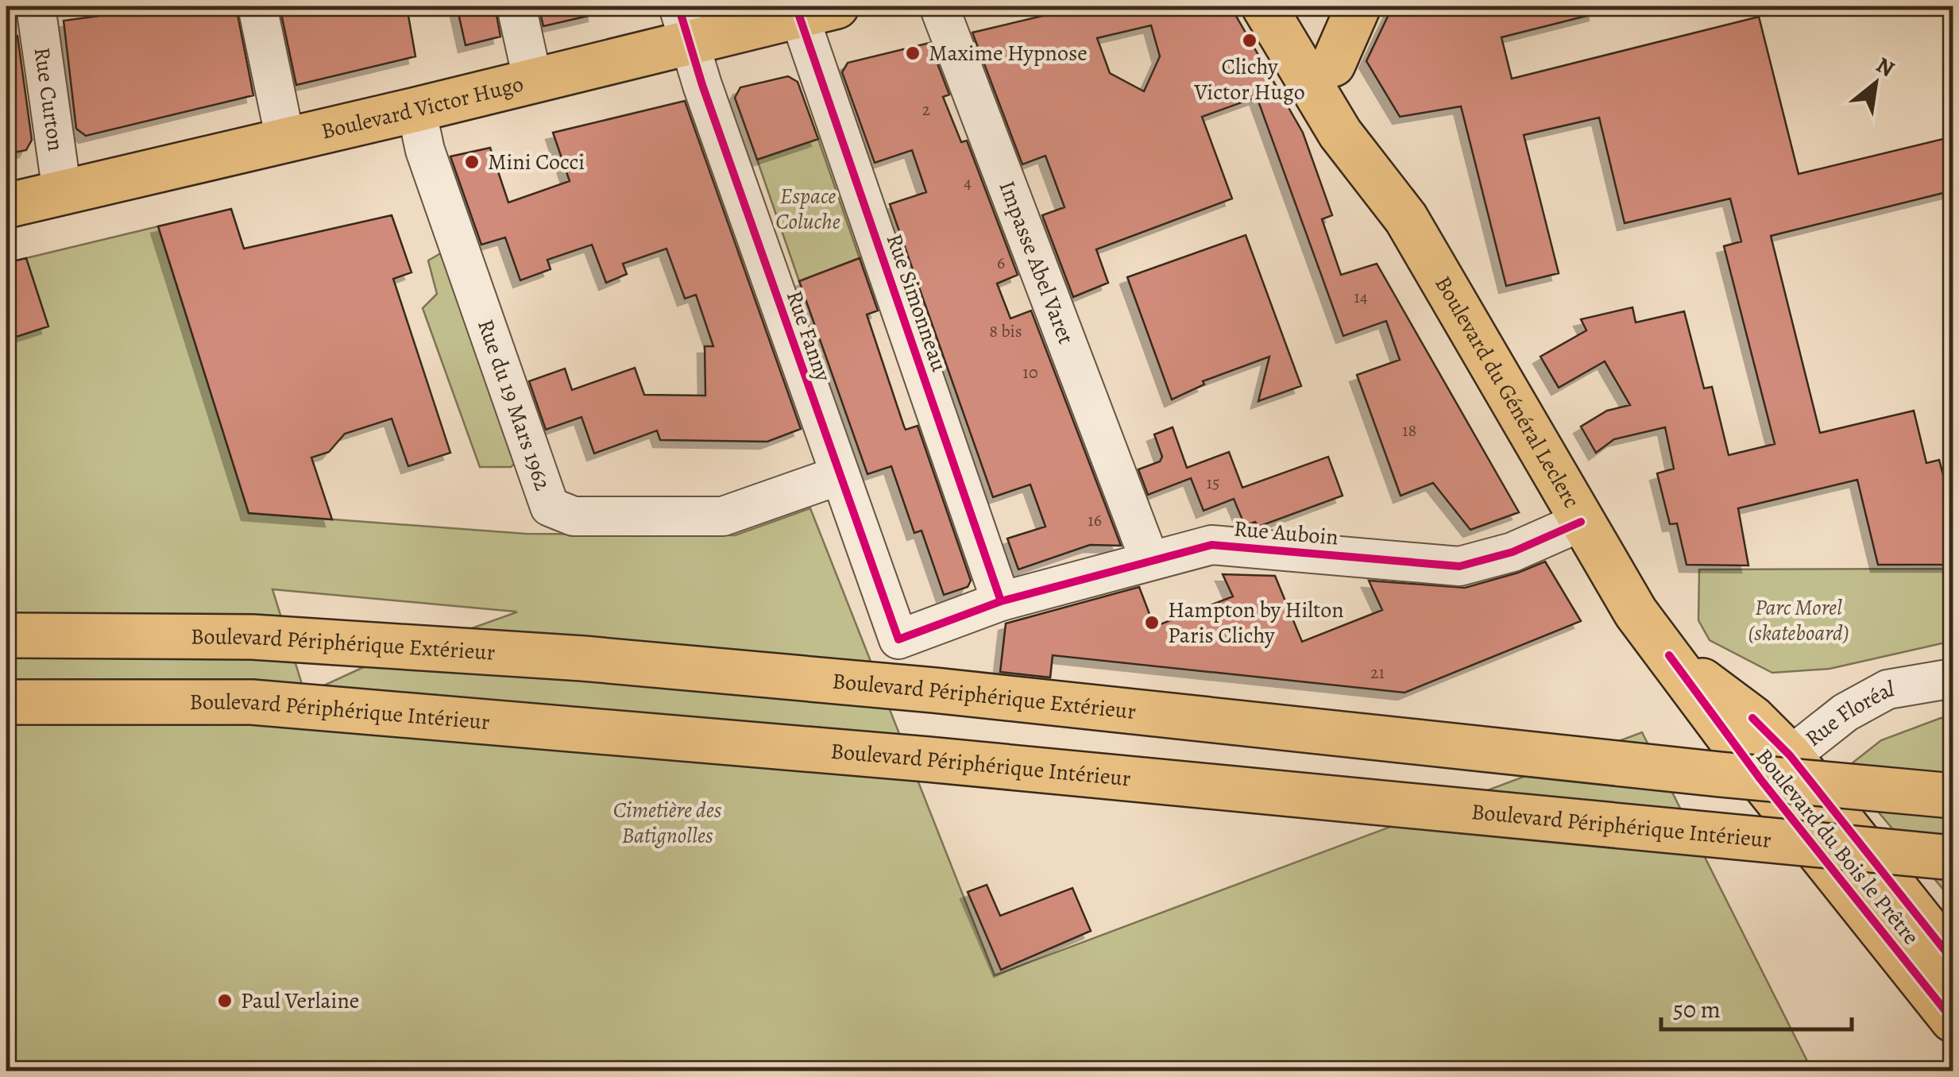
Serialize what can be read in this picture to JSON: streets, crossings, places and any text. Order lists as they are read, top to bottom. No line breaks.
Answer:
{"streets":{"main road":["Boulevard Victor Hugo","Boulevard du Général Leclerc","Boulevard Périphérique Extérieur","Boulevard Périphérique Intérieur","Boulevard du Bois le Prêtre"],"street":["Rue Curton","Impasse Abel Varet","Rue Simonneau","Rue Fanny","Rue du 19 Mars 1962","Rue Auboin","Rue Floréal"]},"crossings":[["Rue Curton","Boulevard Victor Hugo"],["Boulevard Victor Hugo","Rue Simonneau"],["Boulevard Victor Hugo","Rue Fanny"],["Boulevard Victor Hugo","Rue du 19 Mars 1962"],["Impasse Abel Varet","Rue Auboin"],["Rue Simonneau","Rue Auboin"],["Rue Fanny","Rue du 19 Mars 1962"],["Rue Fanny","Rue Auboin"],["Boulevard du Général Leclerc","Rue Auboin"],["Boulevard du Général Leclerc","Boulevard du Bois le Prêtre"],["Rue Floréal","Boulevard du Bois le Prêtre"]],"parks":["Espace Coluche","Parc Morel (skateboard)","Cimetière des Batignolles"],"places":["Clichy Victor Hugo","Maxime Hypnose","Mini Cocci","Hampton by Hilton Paris Clichy","Paul Verlaine"],"house_numbers":["2","4","6","14","8 bis","10","18","15","16","21"],"scale_bar":"50 m","north":"top right"}
